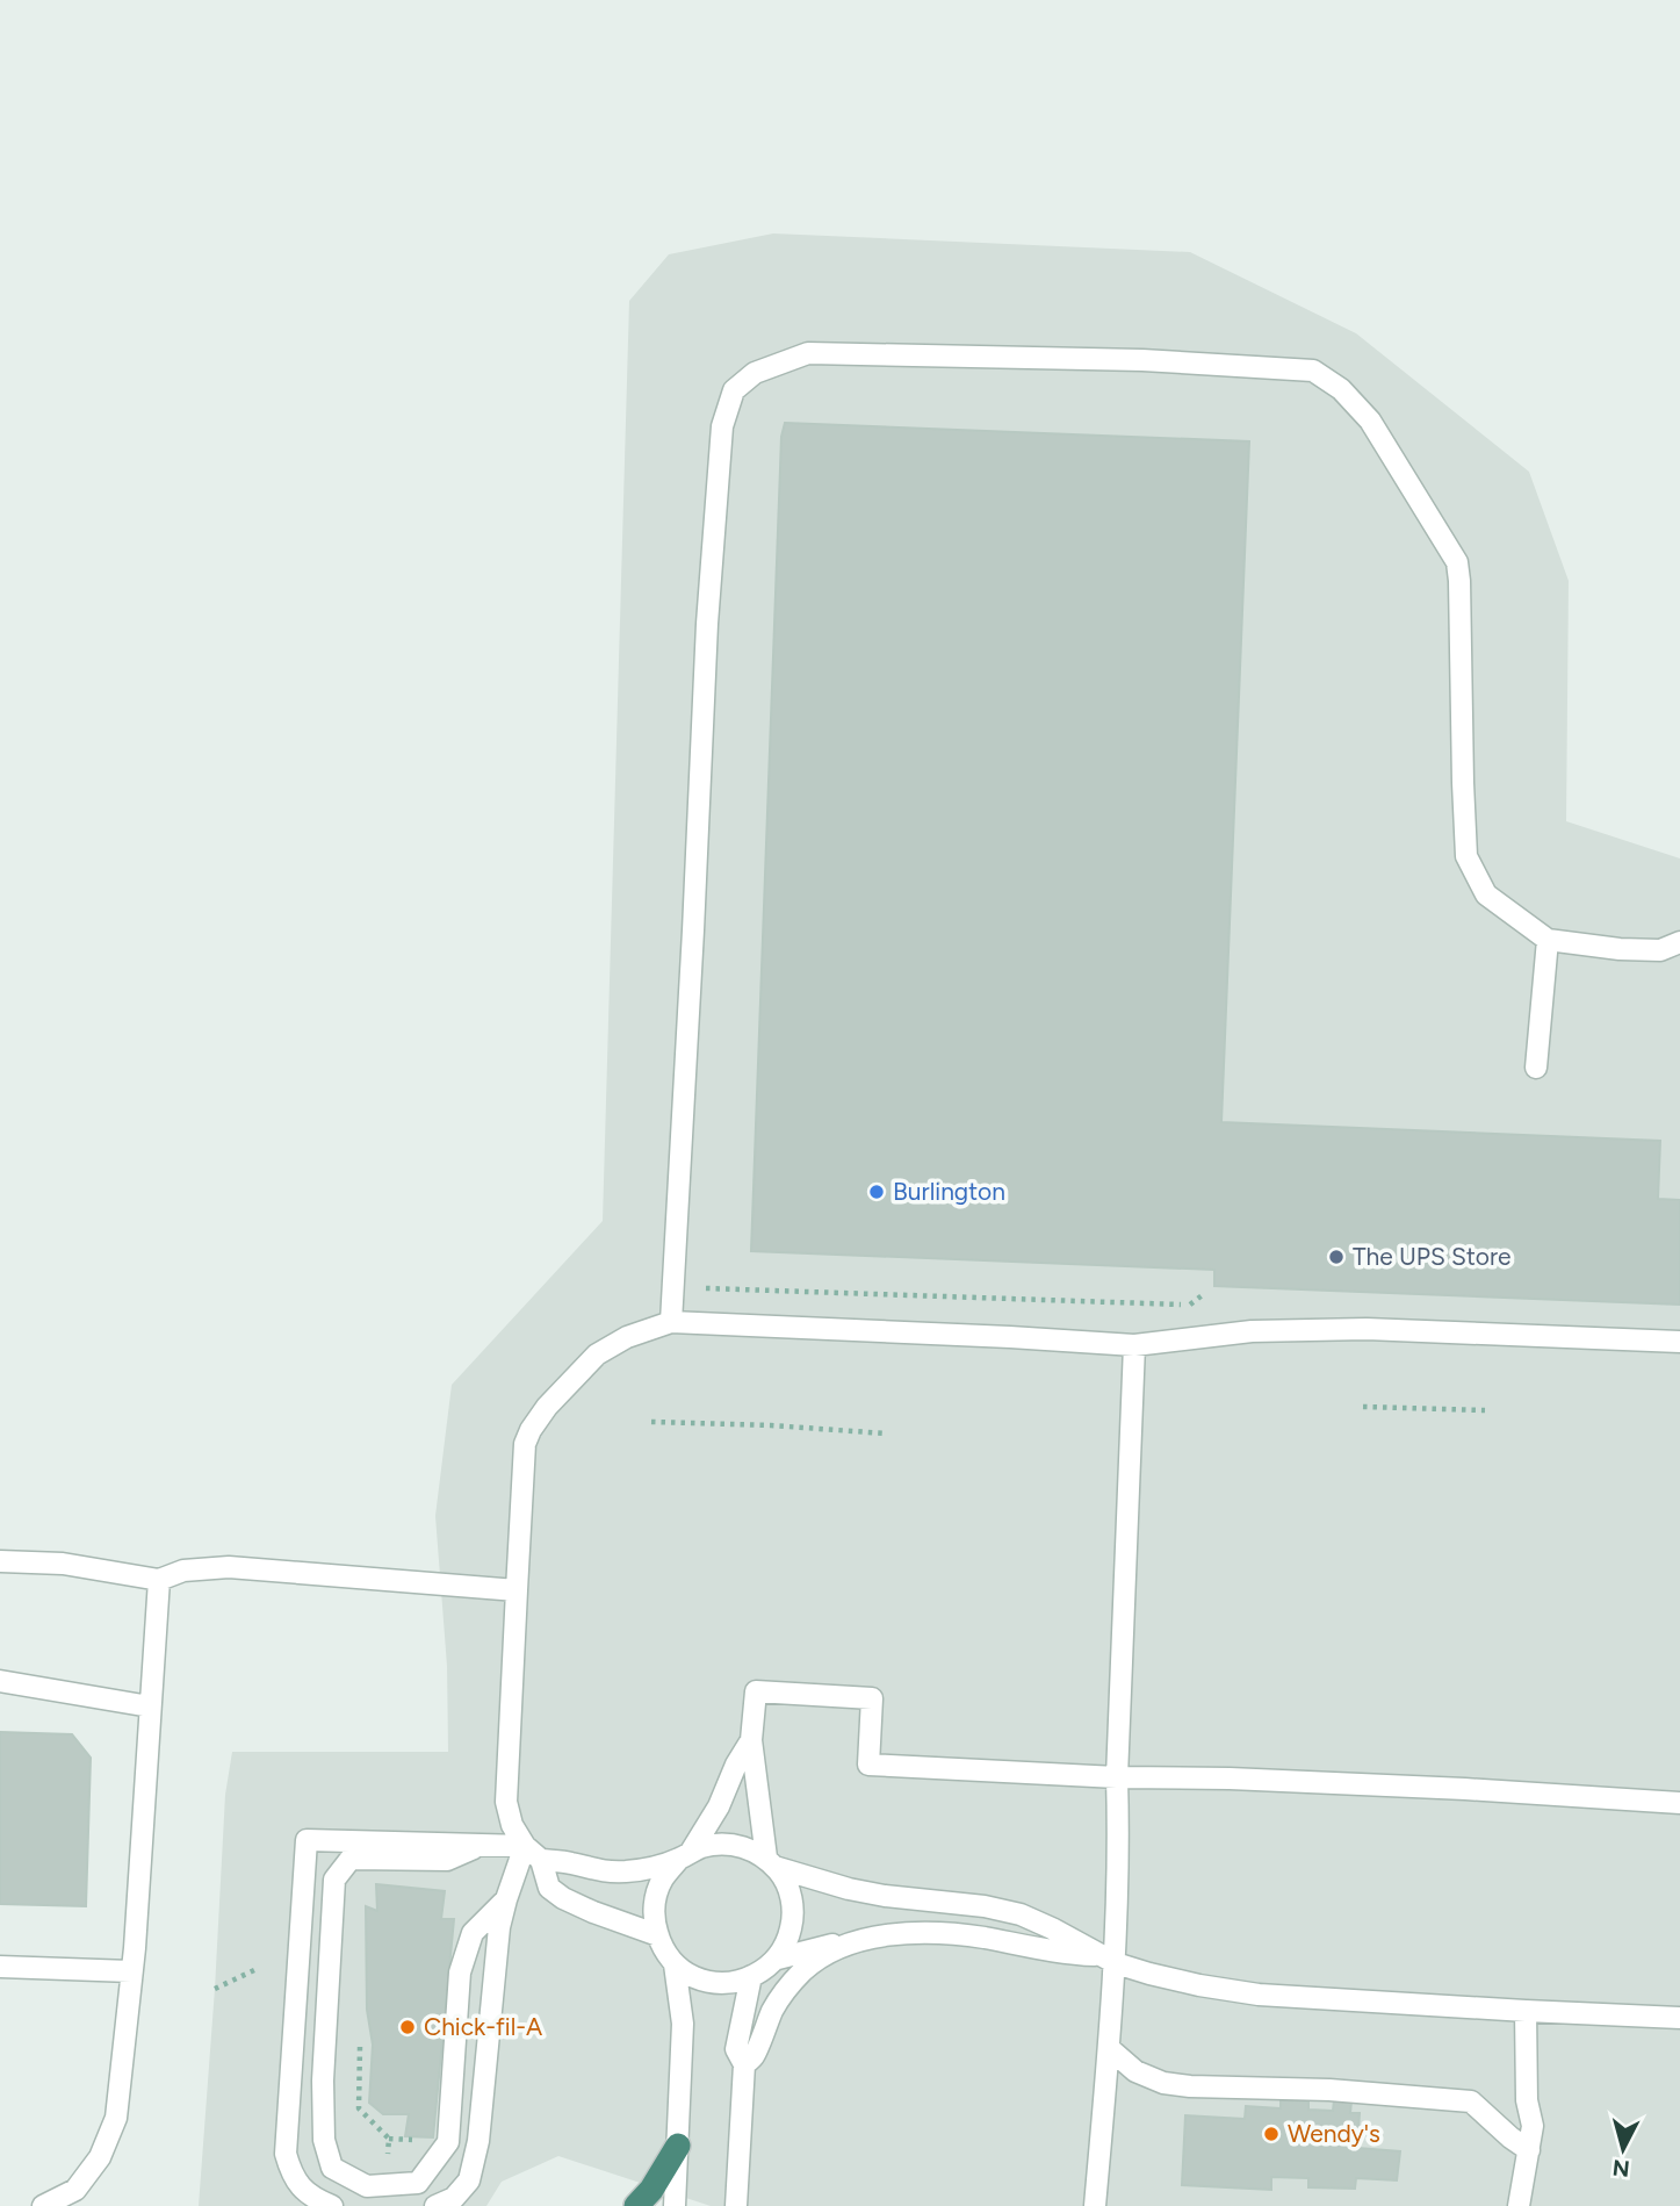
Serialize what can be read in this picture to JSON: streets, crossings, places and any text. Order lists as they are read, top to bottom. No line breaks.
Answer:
{"places":["Burlington","The UPS Store","Chick-fil-A","Wendy's"],"north":"bottom"}
